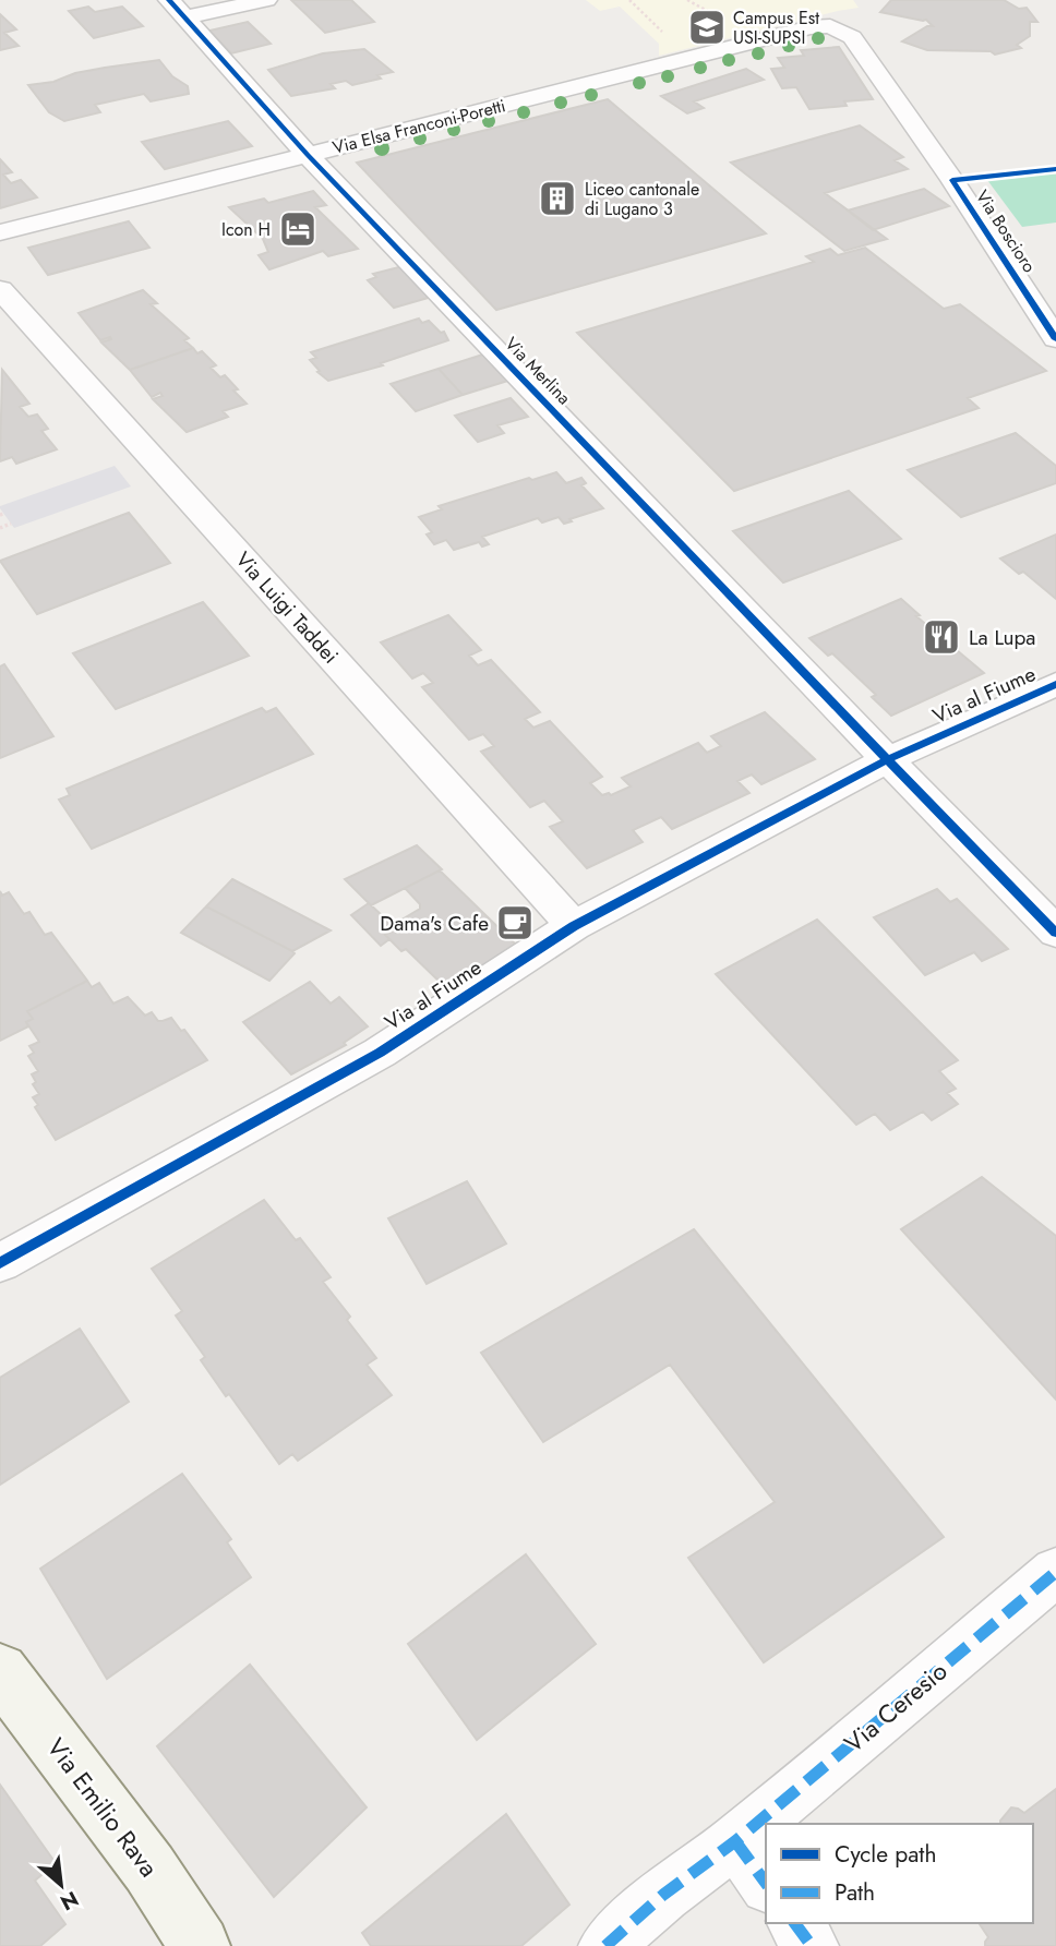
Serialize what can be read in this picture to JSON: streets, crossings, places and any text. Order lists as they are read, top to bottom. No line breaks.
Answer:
{"streets":{"main road":["Via Emilio Rava"],"street":["Via Elsa Franconi-Poretti","Via Boscioro","Via Merlina","Via Luigi Taddei","Via al Fiume","Via Ceresio"]},"crossings":[["Via Elsa Franconi-Poretti","Via Boscioro"],["Via Elsa Franconi-Poretti","Via Merlina"],["Via Merlina","Via al Fiume"],["Via Luigi Taddei","Via al Fiume"]],"places":{"school or university":["Campus Est USI-SUPSI"],"building":["Liceo cantonale di Lugano 3"],"hotel":["Icon H"],"restaurant":["La Lupa"],"cafe":["Dama's Cafe"]},"legend":["Cycle path","Path"],"north":"bottom right"}
